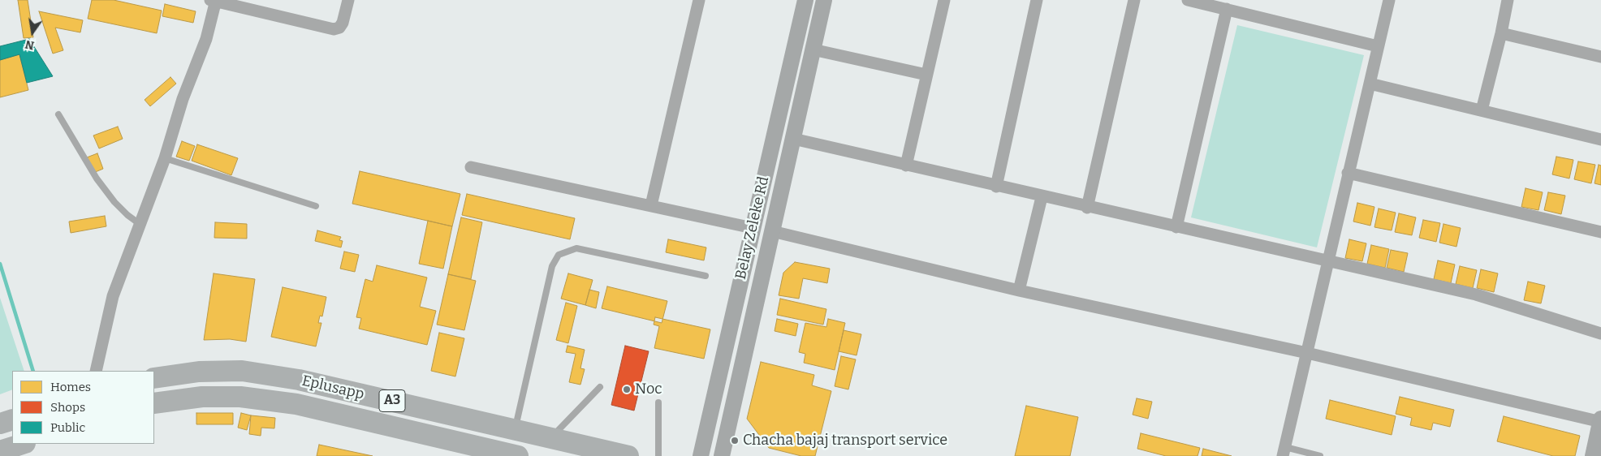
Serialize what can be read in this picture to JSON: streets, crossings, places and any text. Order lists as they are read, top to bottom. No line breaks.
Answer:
{"streets":{"highway":["Eplusapp","A3"],"street":["Belay Zeleke Rd"]},"places":["Noc","Chacha bajaj transport service"],"legend":["Homes","Shops","Public"],"north":"bottom"}
